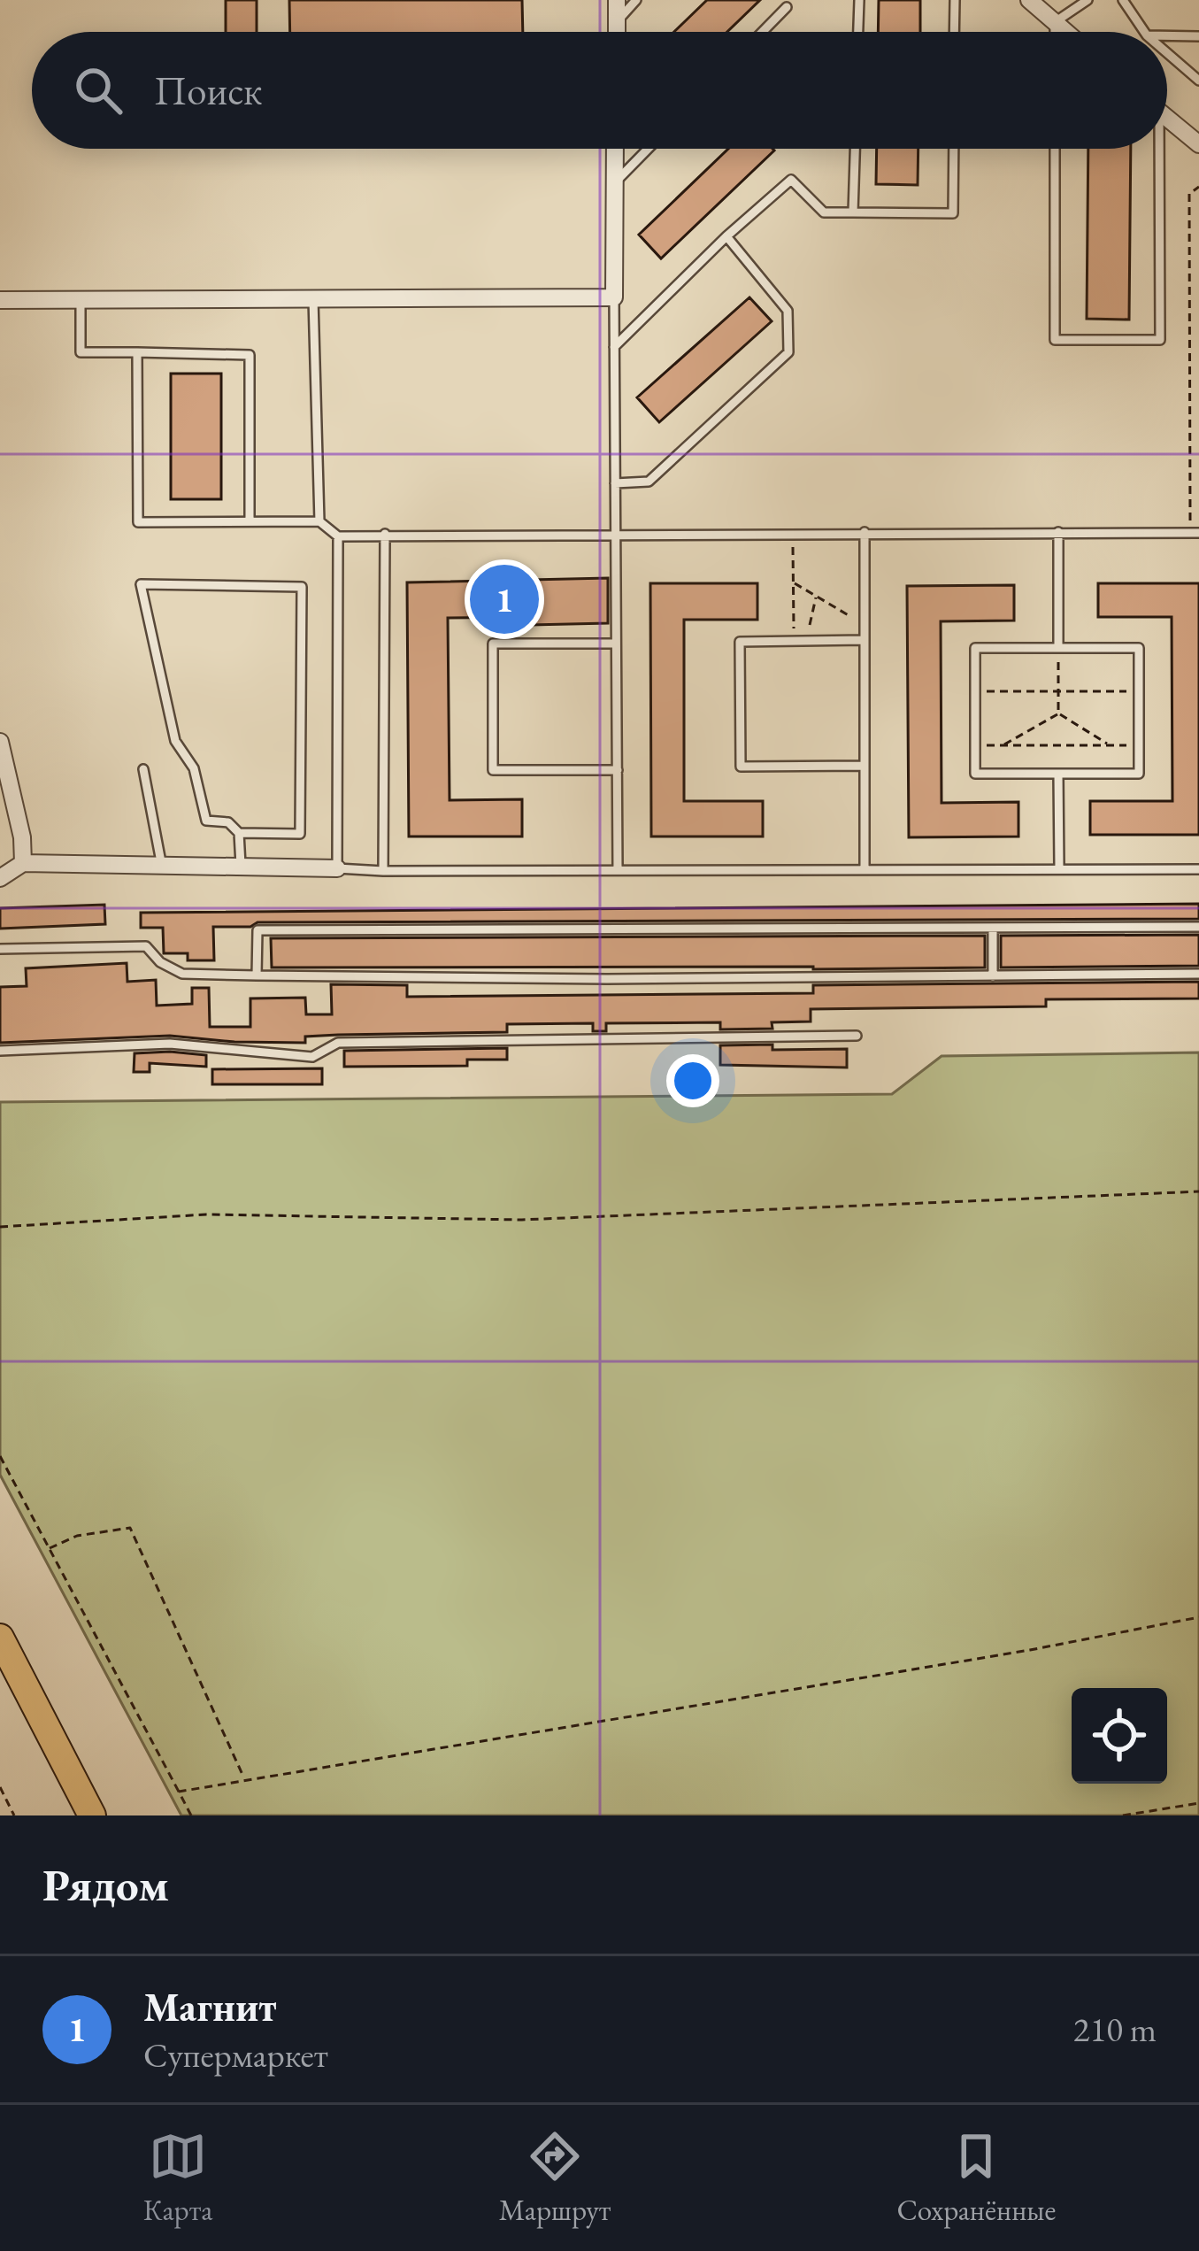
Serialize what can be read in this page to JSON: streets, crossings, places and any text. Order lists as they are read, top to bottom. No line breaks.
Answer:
{"page":{"search":"Поиск","pins":"1","heading":"Рядом","list":[{"mark":"1","name":"Магнит","note":"Супермаркет","value":"210 m"}],"nav":["Карта","Маршрут","Сохранённые"]}}
